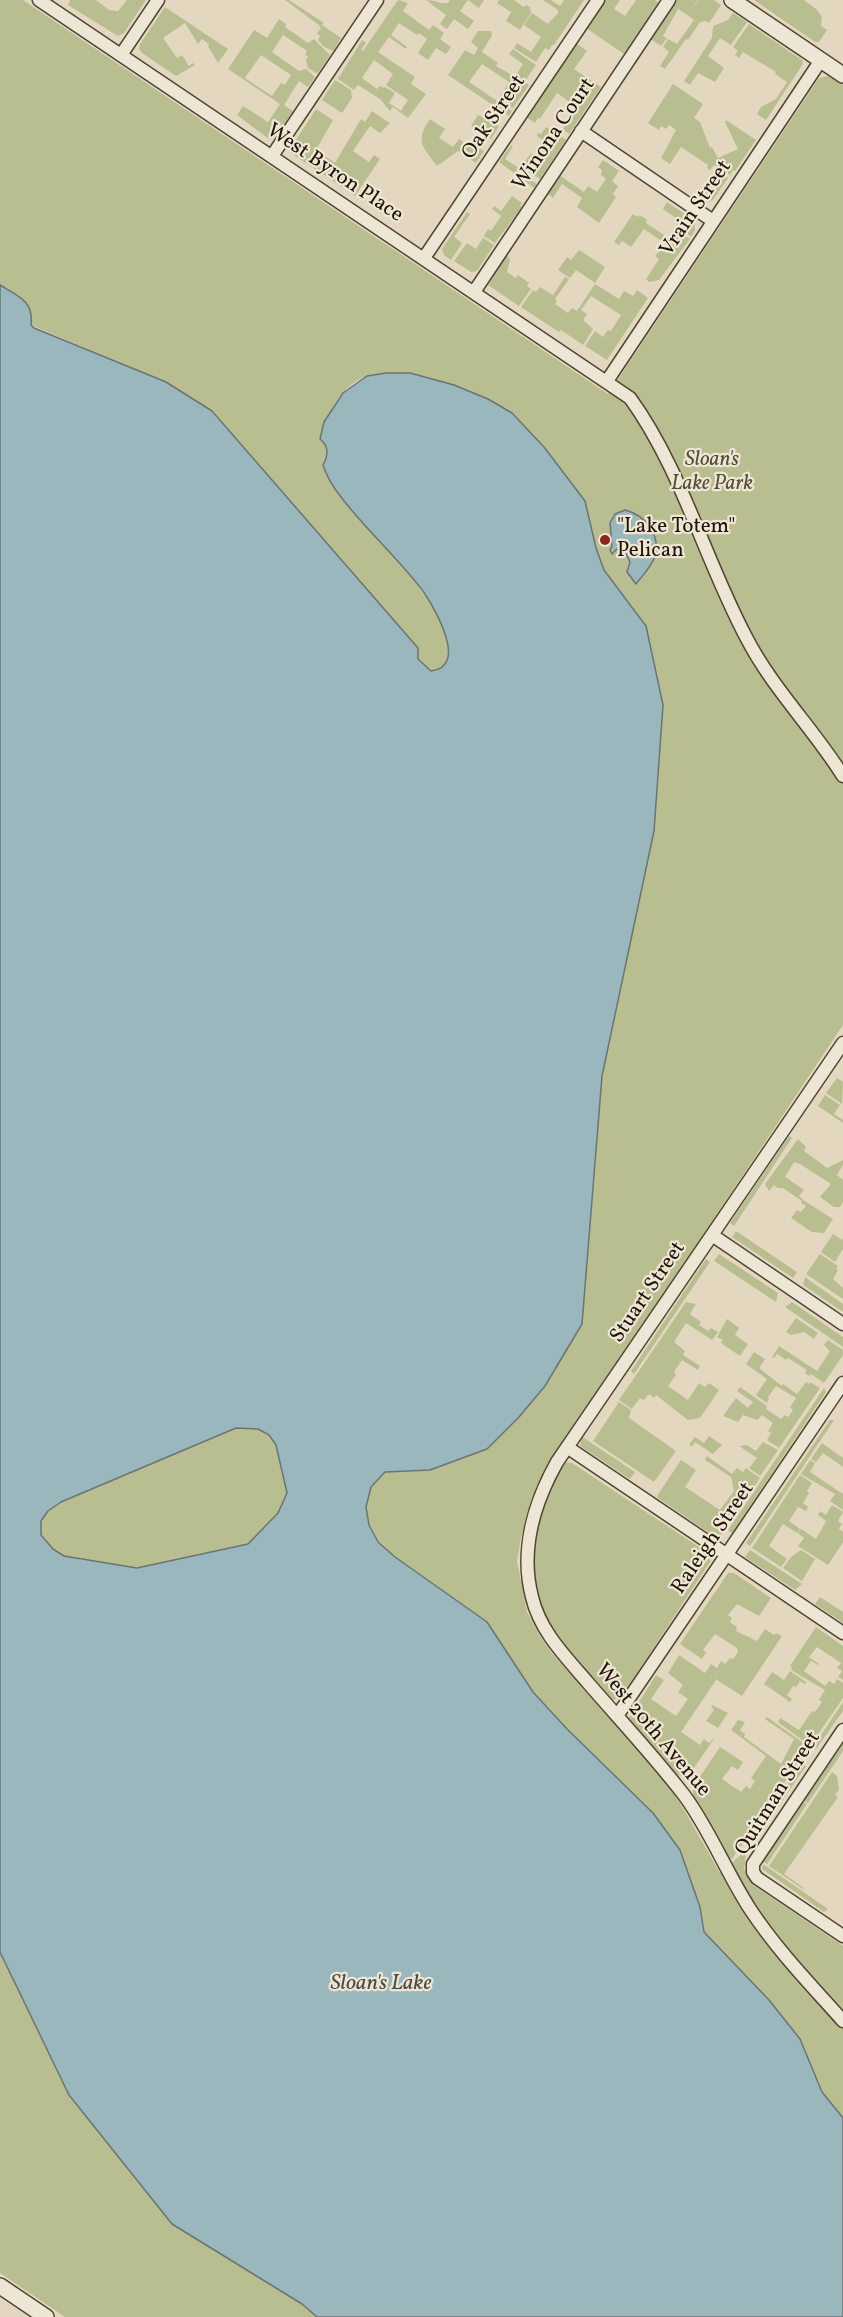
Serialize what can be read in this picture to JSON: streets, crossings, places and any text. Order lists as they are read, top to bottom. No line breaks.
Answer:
{"streets":{"street":["Oak Street","Winona Court","West Byron Place","Vrain Street","Stuart Street","Raleigh Street","West 20th Avenue","Quitman Street"]},"crossings":[["Oak Street","West Byron Place"],["Winona Court","West Byron Place"],["West Byron Place","Vrain Street"],["Stuart Street","West 20th Avenue"],["Raleigh Street","West 20th Avenue"]],"water":["Sloan's Lake"],"parks":["Sloan's Lake Park"],"places":["\"Lake Totem\" Pelican"]}
